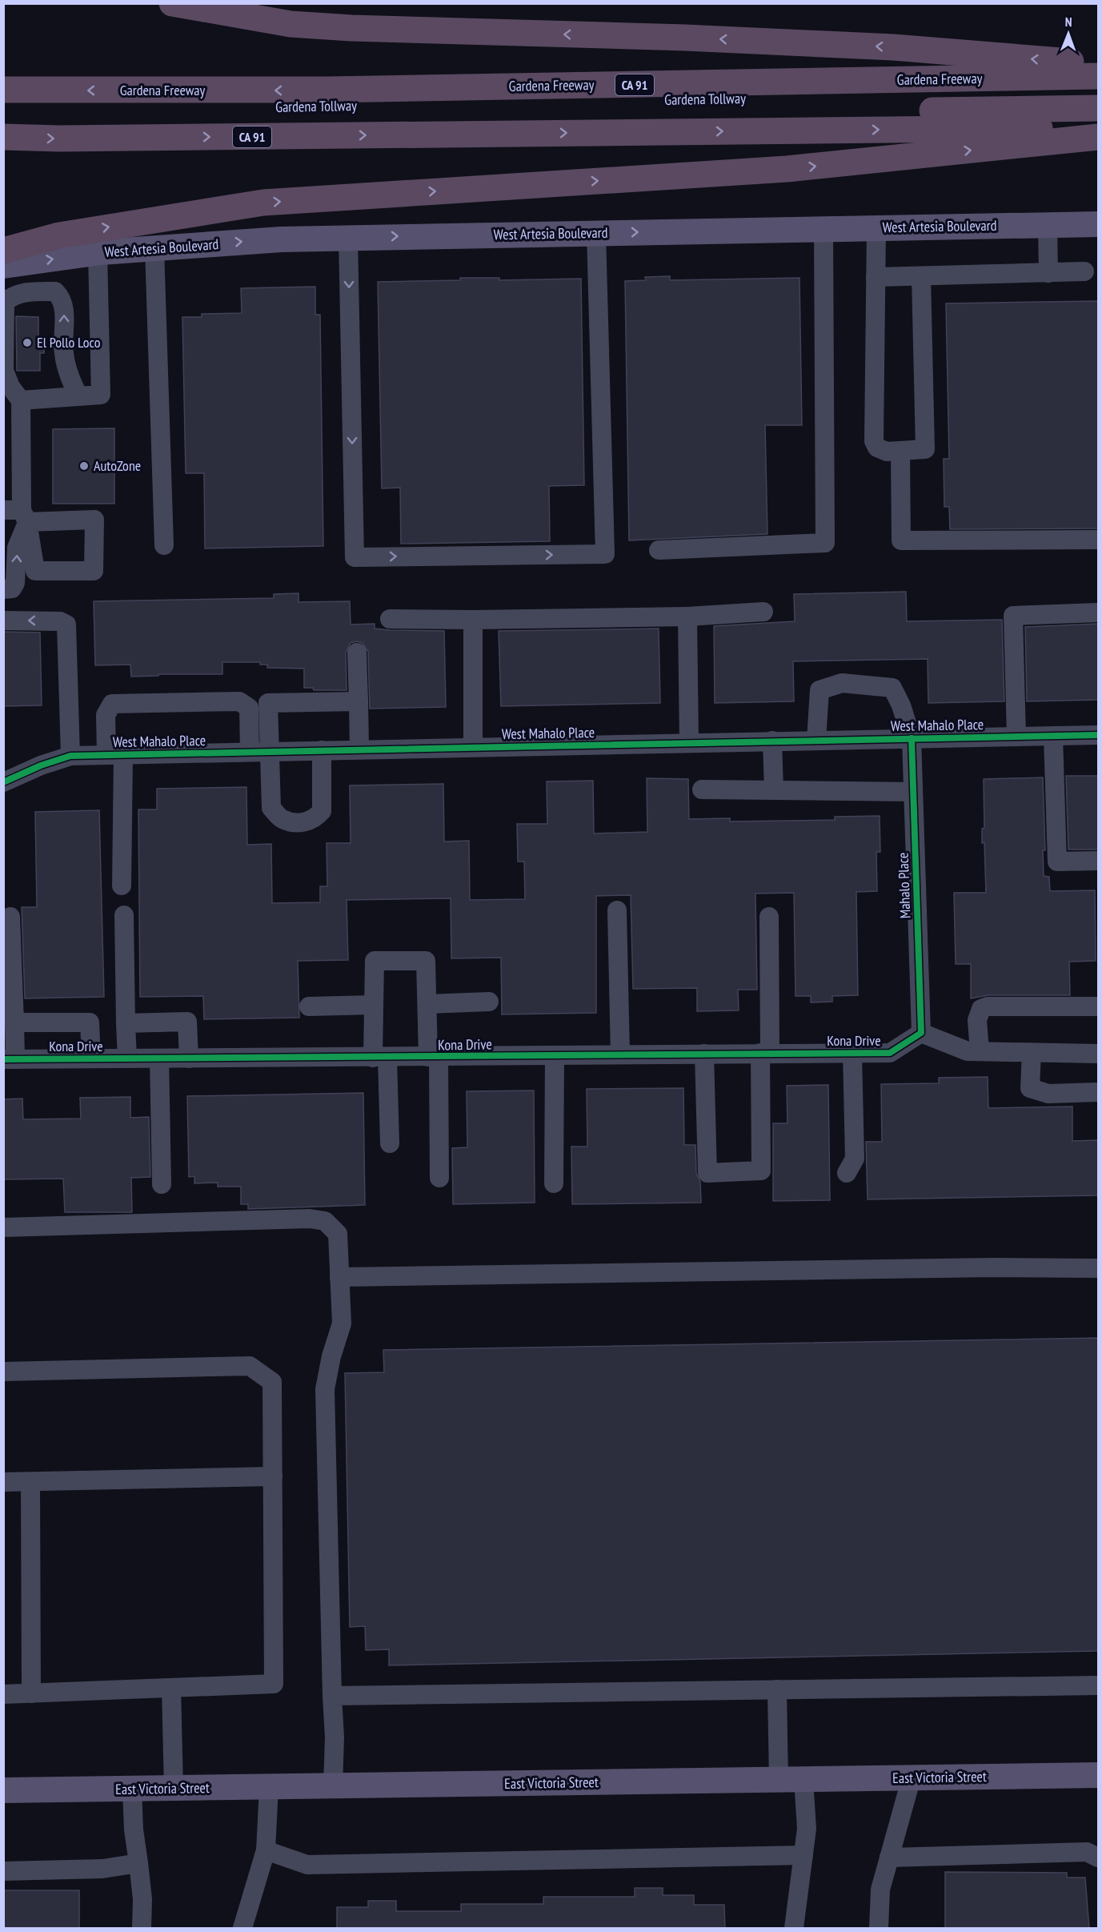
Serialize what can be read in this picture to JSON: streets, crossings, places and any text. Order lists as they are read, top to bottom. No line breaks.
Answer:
{"streets":{"highway":["Gardena Freeway","CA 91","Gardena Tollway"],"main road":["West Artesia Boulevard","East Victoria Street"],"street":["West Mahalo Place","Mahalo Place","Kona Drive"]},"crossings":[["Gardena Freeway","Gardena Tollway"],["CA 91","Gardena Tollway"],["West Mahalo Place","Mahalo Place"],["Mahalo Place","Kona Drive"]],"one_way":["West Artesia Boulevard"],"places":["El Pollo Loco","AutoZone"],"north":"top"}
